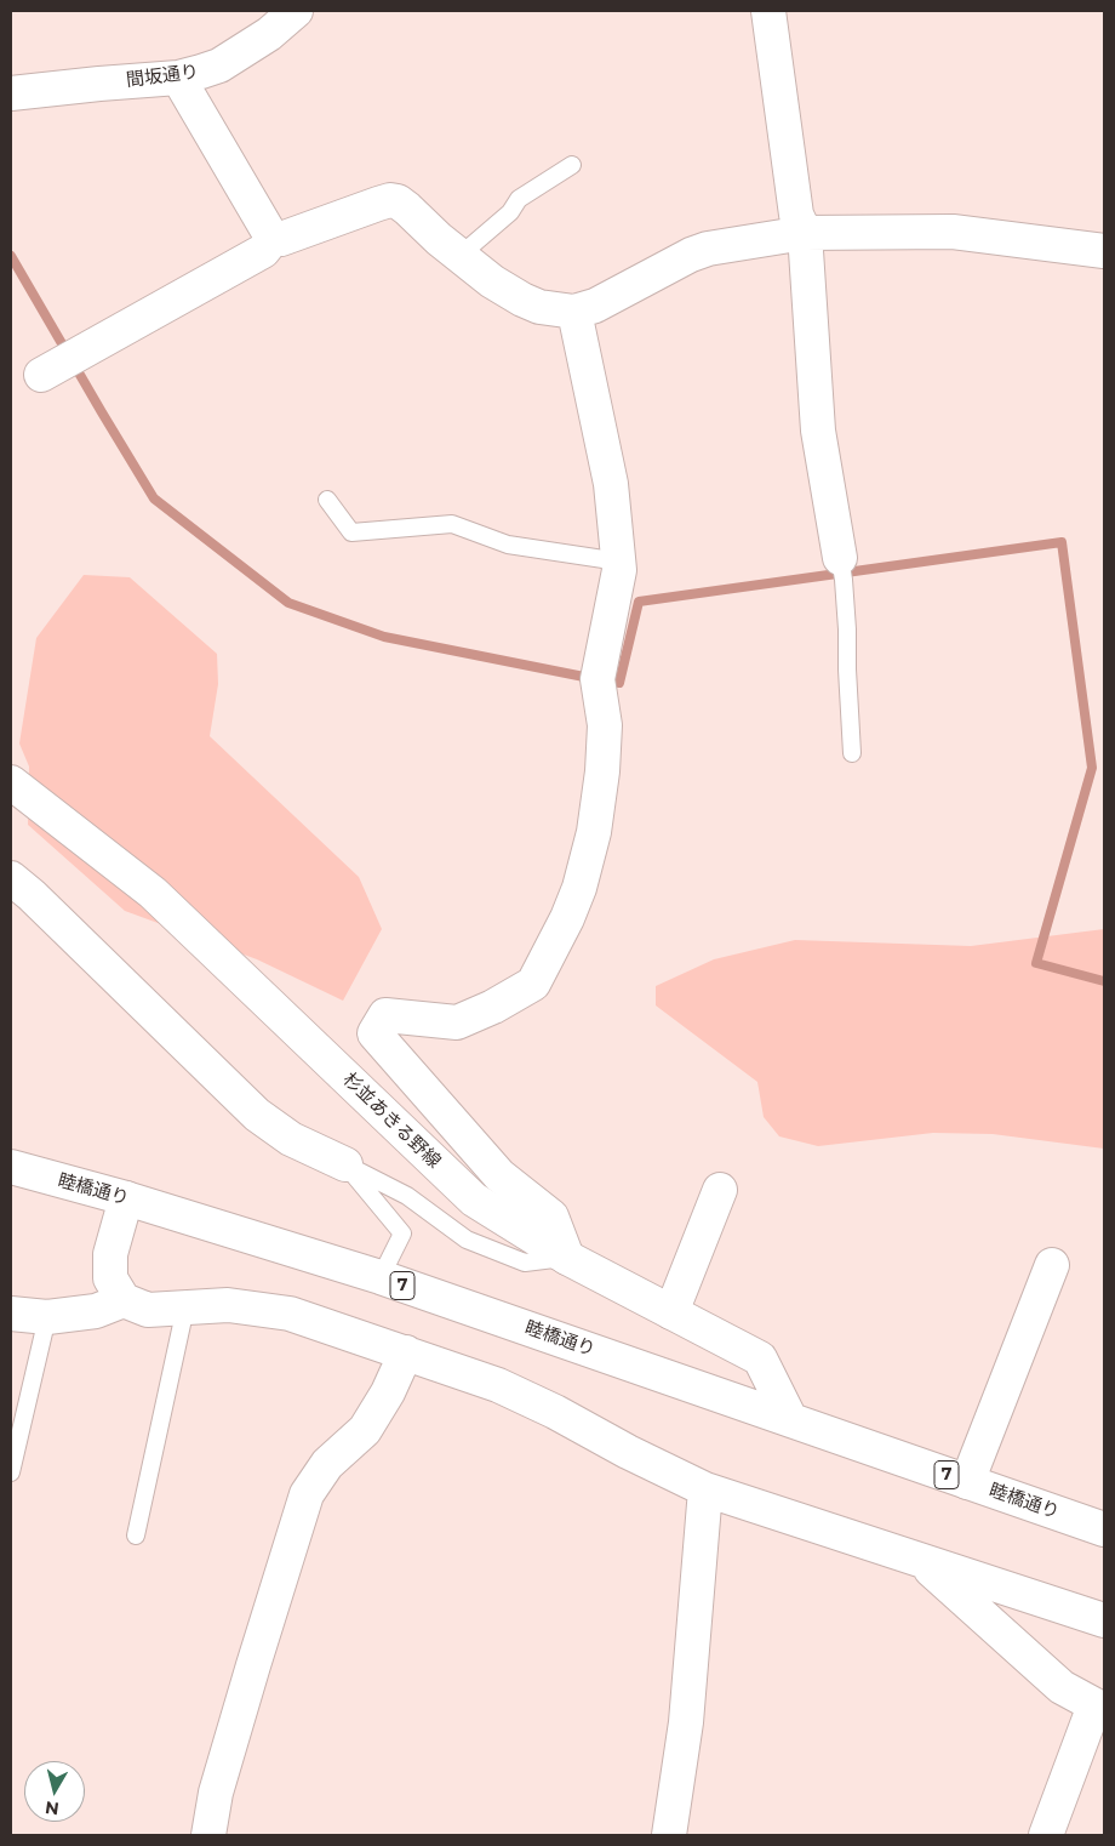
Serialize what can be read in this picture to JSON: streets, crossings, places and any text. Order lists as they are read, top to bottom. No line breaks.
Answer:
{"streets":{"street":["間坂通り","杉並あきる野線","睦橋通り","7"]},"crossings":[["杉並あきる野線","睦橋通り"]],"north":"bottom"}
